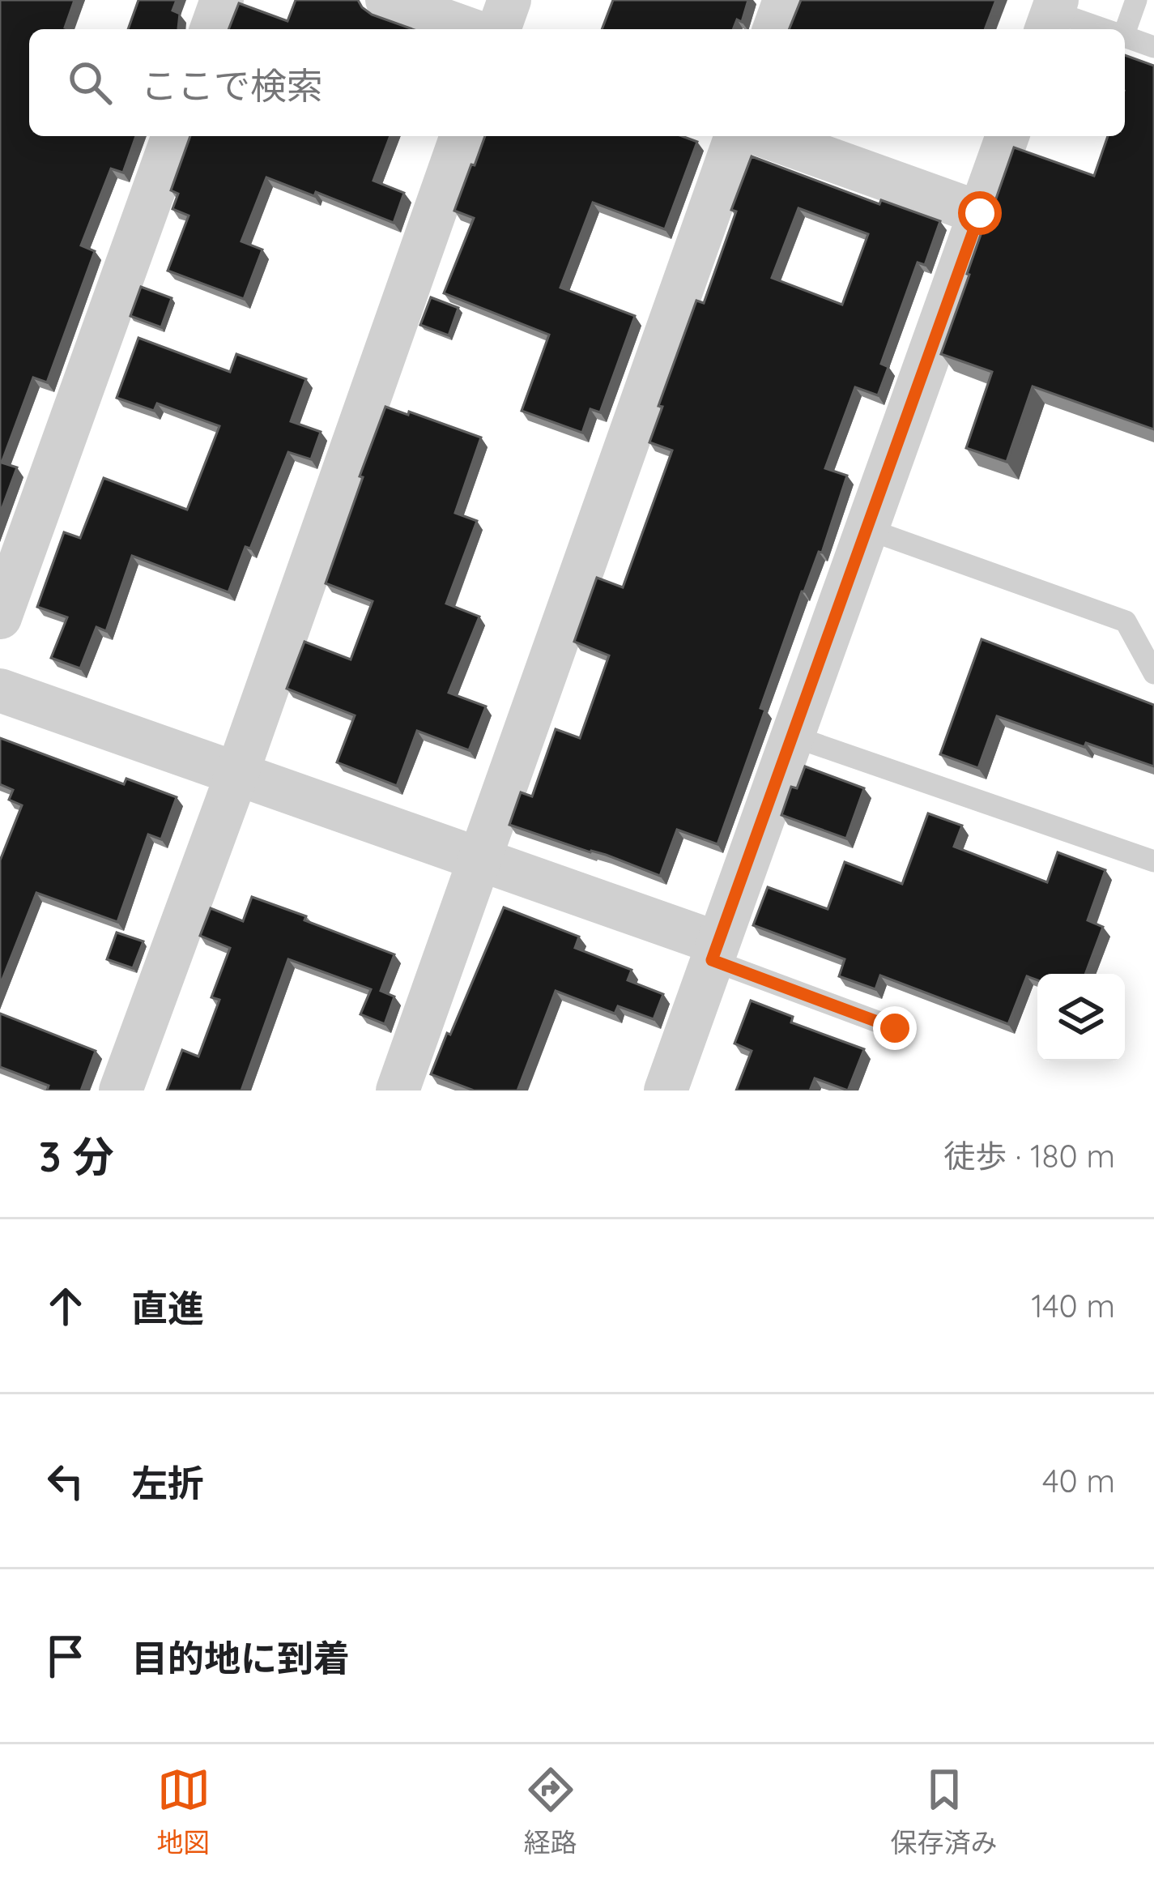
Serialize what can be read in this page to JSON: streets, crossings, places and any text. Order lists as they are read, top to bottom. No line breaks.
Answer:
{"page":{"search":"ここで検索","heading":["3 分","徒歩 · 180 m"],"list":[["直進","140 m"],["左折","40 m"],"目的地に到着"],"nav":["地図","経路","保存済み"]}}
